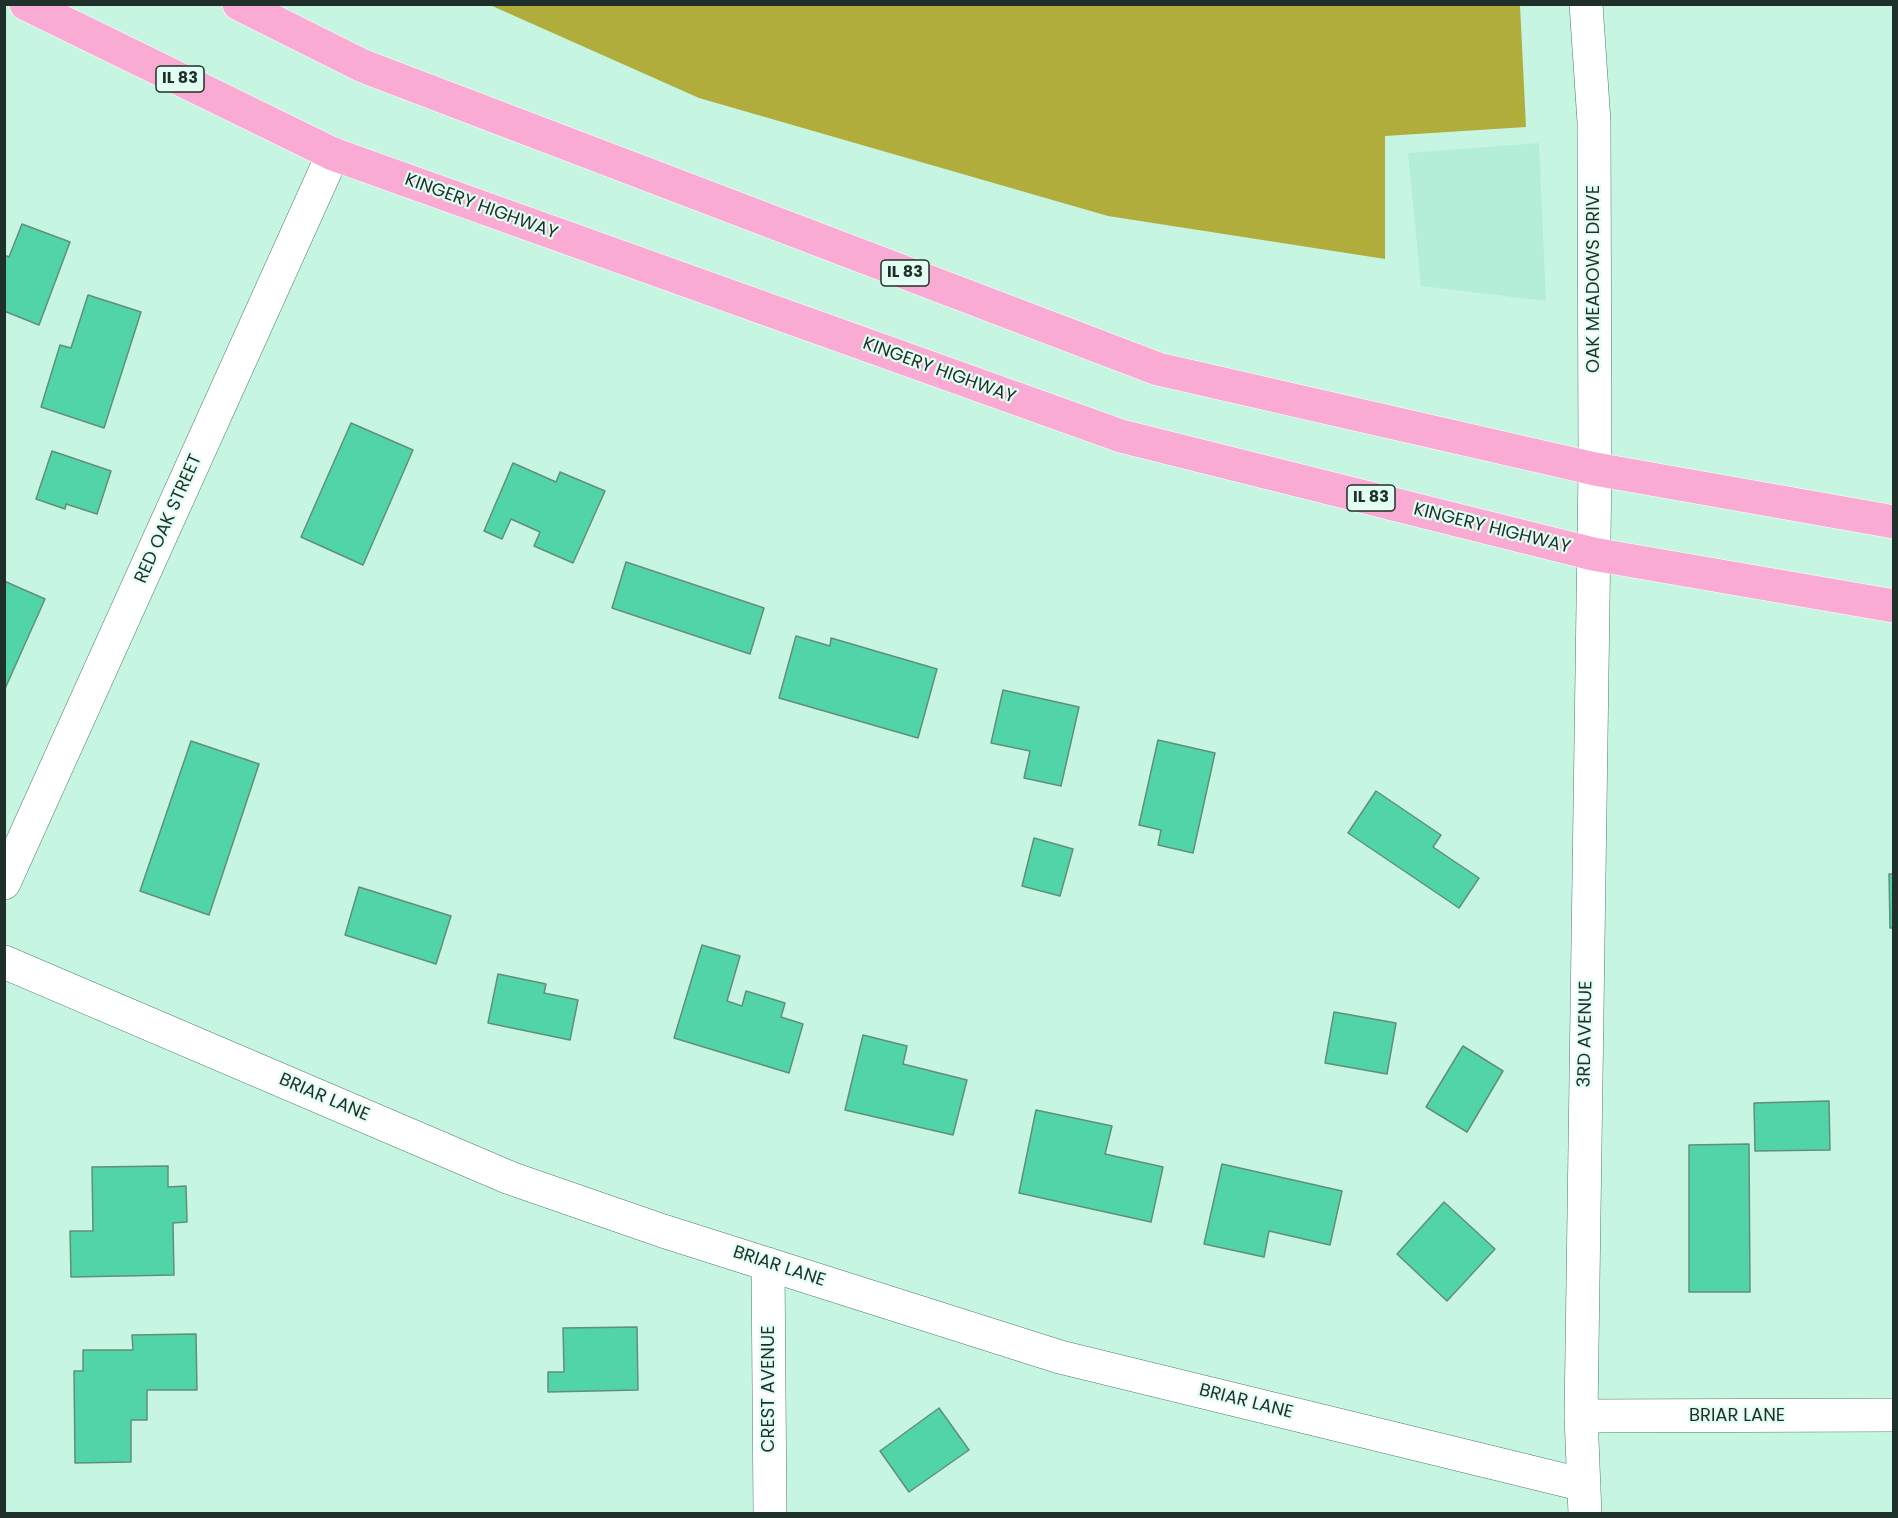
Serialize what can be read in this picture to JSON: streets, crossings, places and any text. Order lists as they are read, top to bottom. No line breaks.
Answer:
{"streets":{"highway":["IL 83","KINGERY HIGHWAY"],"street":["OAK MEADOWS DRIVE","RED OAK STREET","3RD AVENUE","BRIAR LANE","CREST AVENUE"]},"crossings":[["IL 83","OAK MEADOWS DRIVE"],["KINGERY HIGHWAY","OAK MEADOWS DRIVE"],["KINGERY HIGHWAY","RED OAK STREET"],["KINGERY HIGHWAY","3RD AVENUE"],["OAK MEADOWS DRIVE","3RD AVENUE"],["3RD AVENUE","BRIAR LANE"],["BRIAR LANE","CREST AVENUE"]]}
